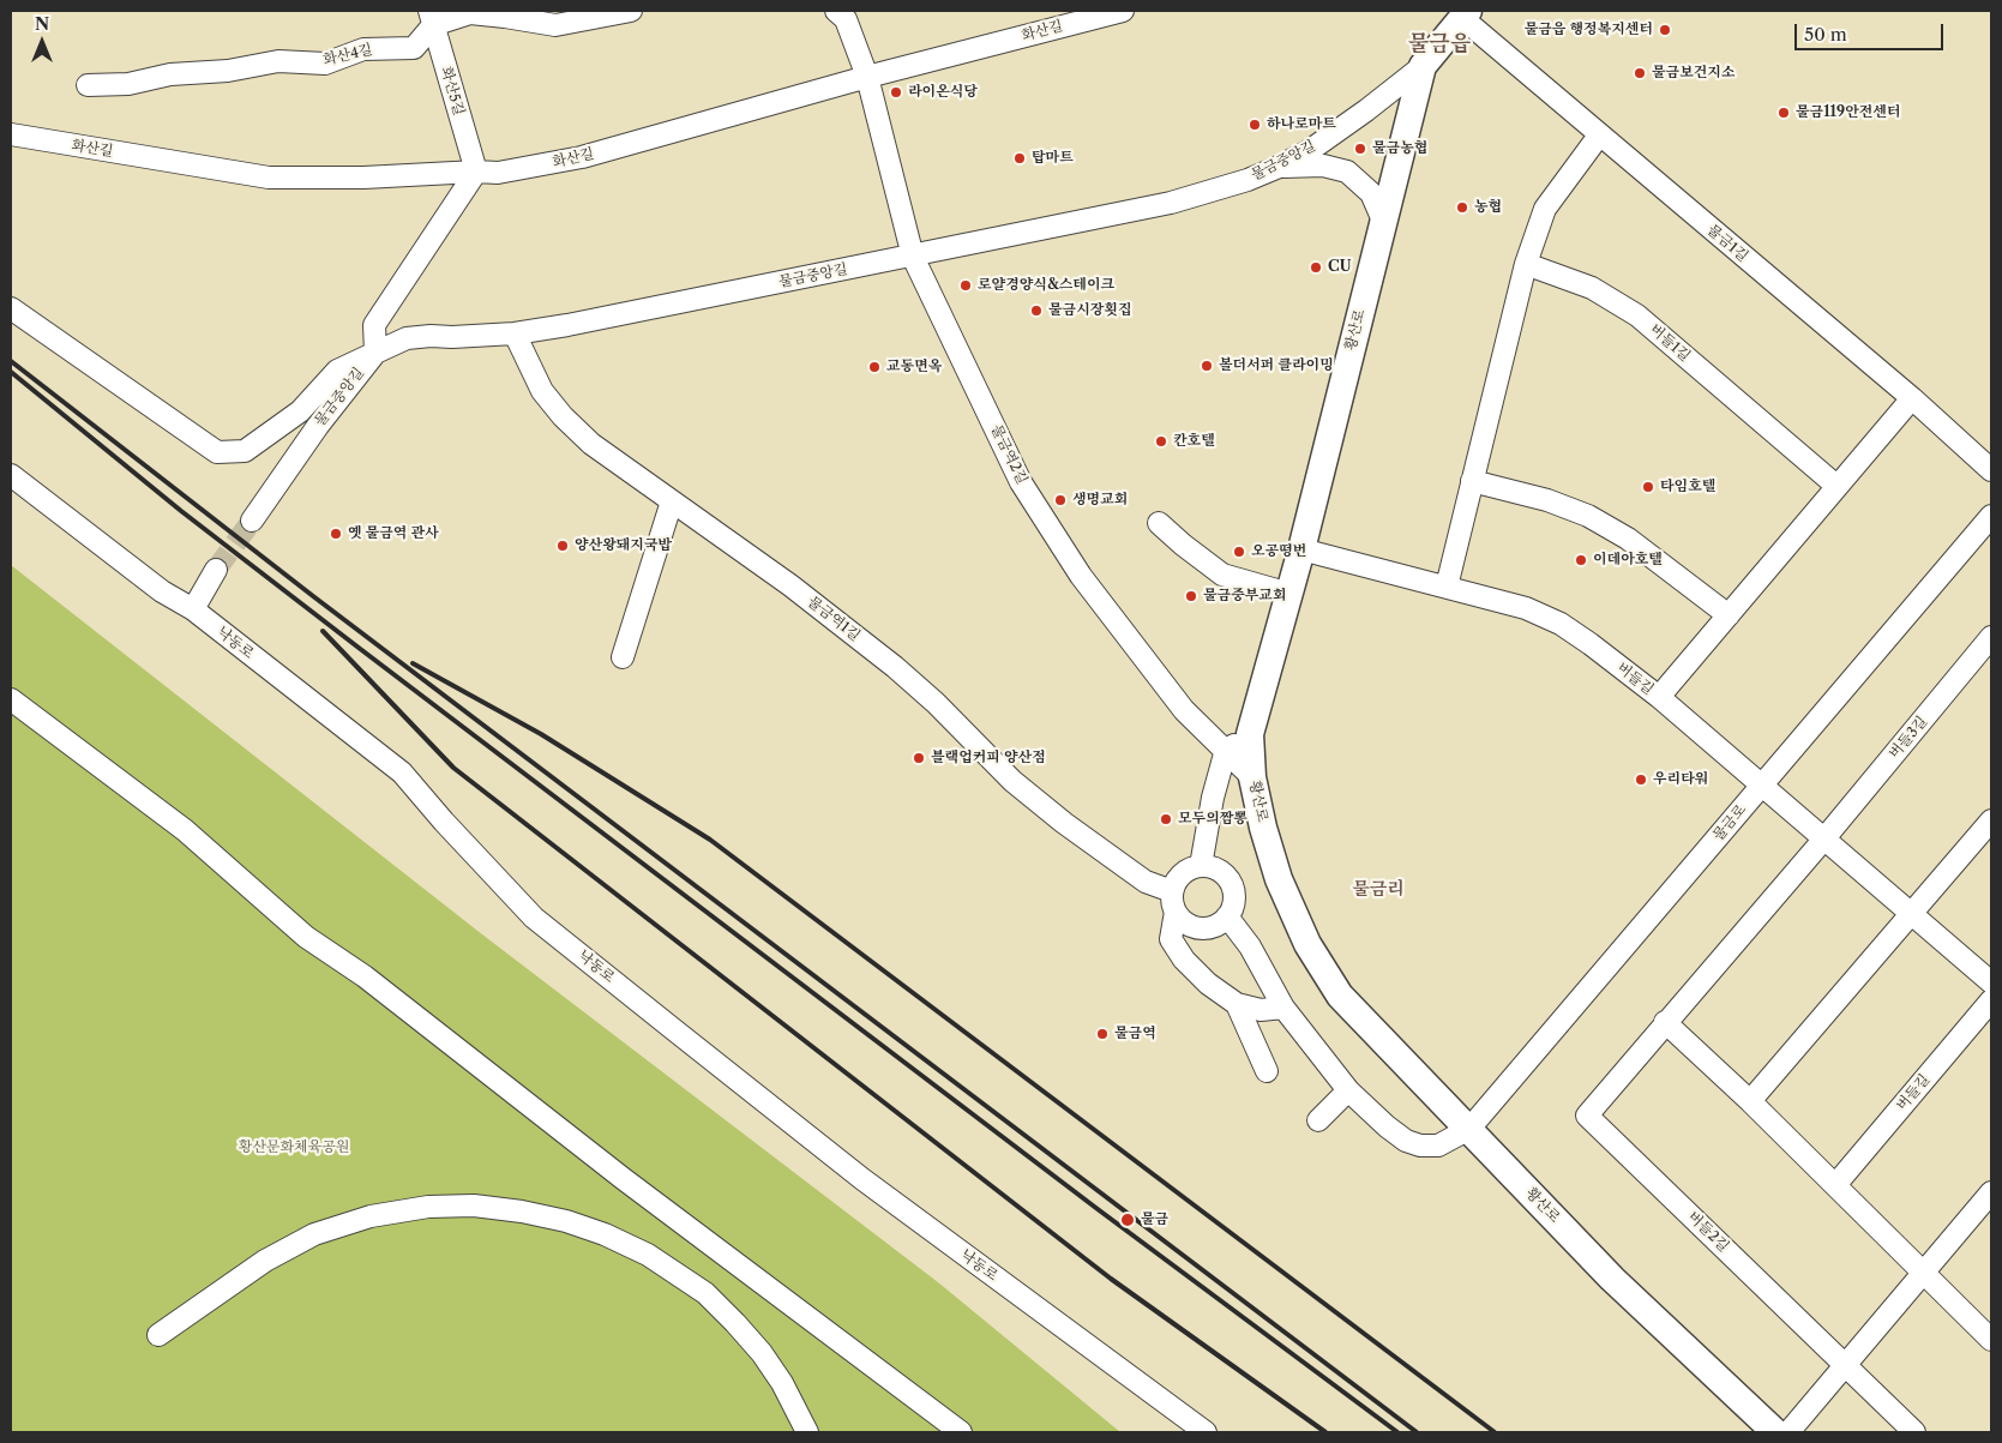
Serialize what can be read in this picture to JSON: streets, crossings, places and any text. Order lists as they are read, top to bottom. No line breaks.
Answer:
{"streets":{"main road":["황산로"],"street":["화산길","화산4길","화산5길","물금중앙길","물금1길","버들1길","물금역2길","물금역1길","낙동로","버들길","버들3길","물금로","버들2길"]},"crossings":[["화산길","화산5길"],["화산길","물금역2길"],["화산4길","화산5길"],["물금중앙길","황산로"],["물금중앙길","물금역2길"],["물금중앙길","물금역1길"],["물금1길","황산로"],["황산로","물금역2길"],["황산로","버들길"],["황산로","물금로"],["버들길","버들3길"],["버들길","물금로"],["버들길","버들2길"],["버들3길","버들2길"]],"districts":["물금읍","물금리"],"parks":["황산문화체육공원"],"places":["물금읍 행정복지센터","물금보건지소","라이온식당","물금119안전센터","하나로마트","물금농협","탑마트","농협","CU","로얄경양식&스테이크","물금시장횟집","볼더서퍼 클라이밍","교동면옥","칸호텔","타임호텔","생명교회","옛 물금역 관사","양산왕돼지국밥","오공떵번","이데아호텔","물금중부교회","블랙업커피 양산점","우리타워","모두의짬뽕","물금역","물금"],"scale_bar":"50 m","north":"top"}
